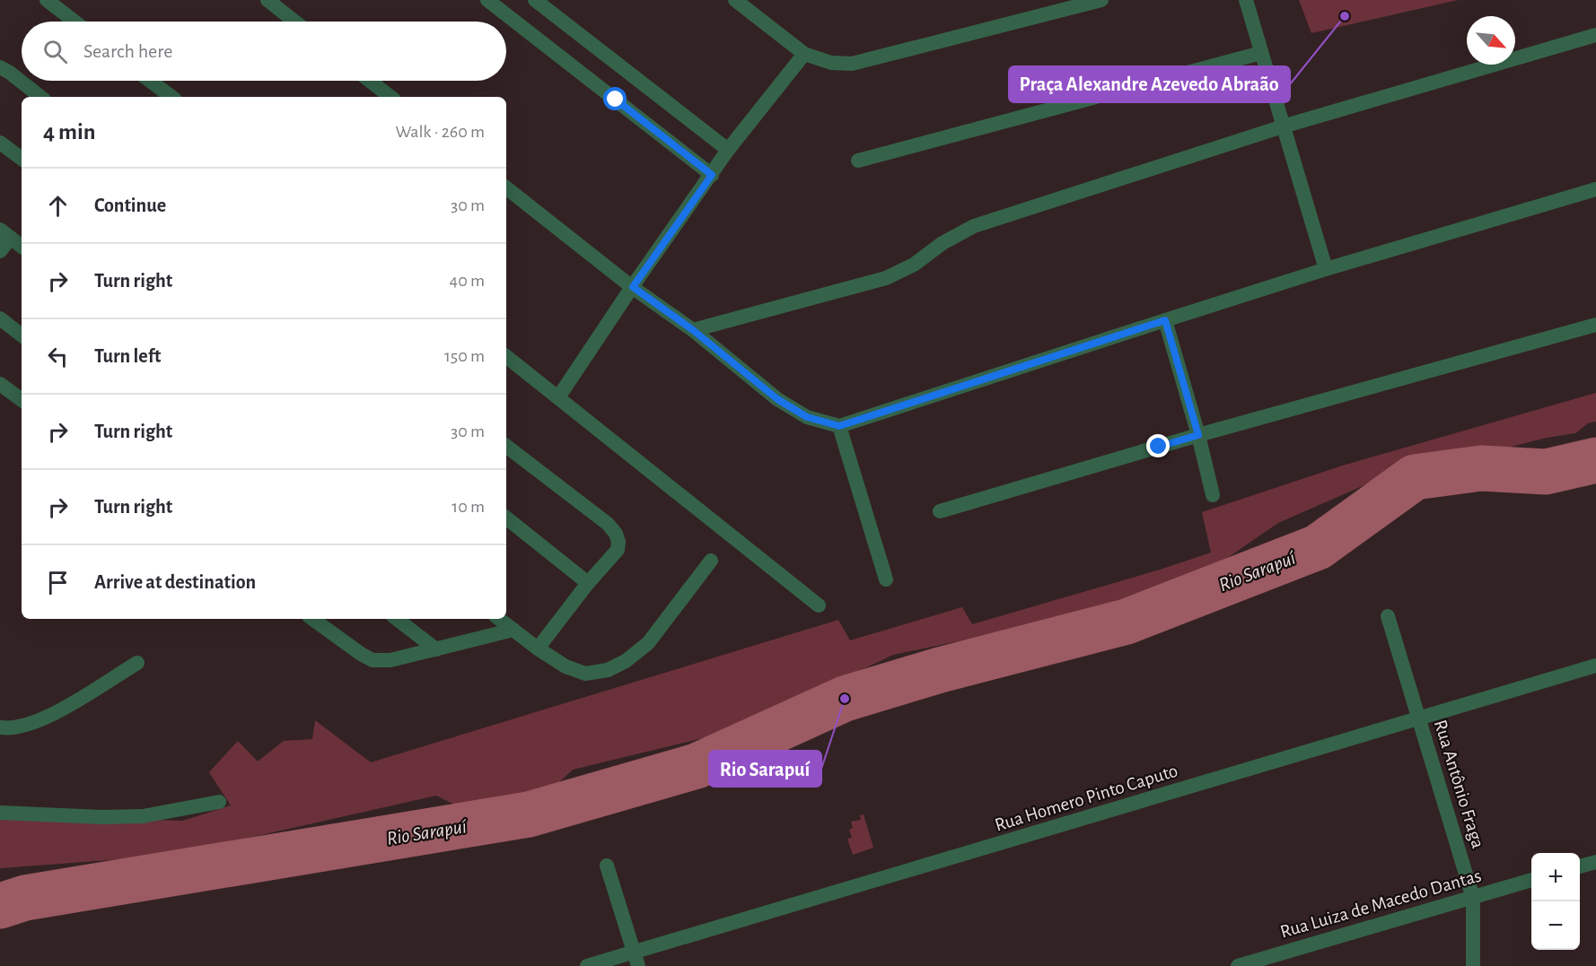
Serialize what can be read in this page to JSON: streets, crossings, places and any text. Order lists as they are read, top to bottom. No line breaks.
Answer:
{"streets":{"street":["Rua Antônio Fraga","Rua Homero Pinto Caputo","Rua Luiza de Macedo Dantas"]},"crossings":[["Rua Antônio Fraga","Rua Homero Pinto Caputo"],["Rua Antônio Fraga","Rua Luiza de Macedo Dantas"]],"water":["Rio Sarapuí"],"places":["Praça Alexandre Azevedo Abraão","Rio Sarapuí"],"north":"bottom right","page":{"search":"Search here","heading":["4 min","Walk · 260 m"],"list":[["Continue","30 m"],["Turn right","40 m"],["Turn left","150 m"],["Turn right","30 m"],["Turn right","10 m"],"Arrive at destination"],"map_buttons":["+","−"]}}
